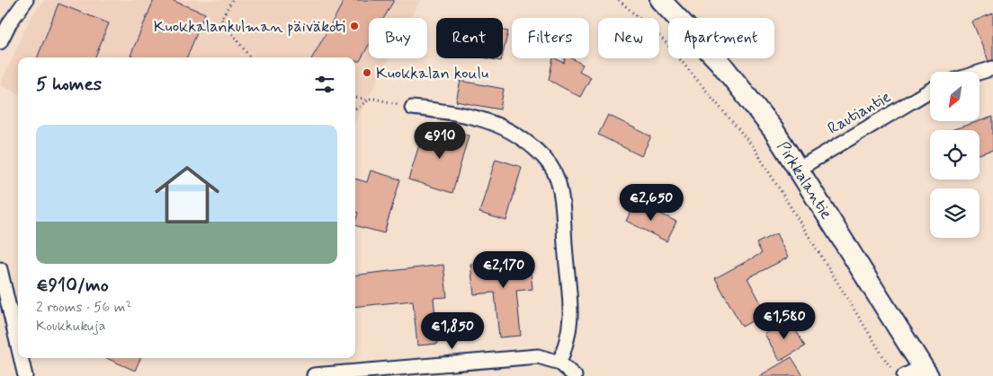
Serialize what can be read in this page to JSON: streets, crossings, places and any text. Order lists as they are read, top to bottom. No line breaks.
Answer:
{"streets":{"street":["Rautiantie","Pirkkalantie"]},"crossings":[["Rautiantie","Pirkkalantie"]],"places":["Kuokkalankulman päiväkoti","Kuokkalan koulu"],"north":"bottom left","page":{"chip":["Buy","Rent","Filters","New","Apartment"],"heading":"5 homes","list":[{"name":"€910/mo","note":"2 rooms · 56 m² · Koukkukuja"}],"price":["€910","€2,650","€2,170","€1,580","€1,850"]}}
